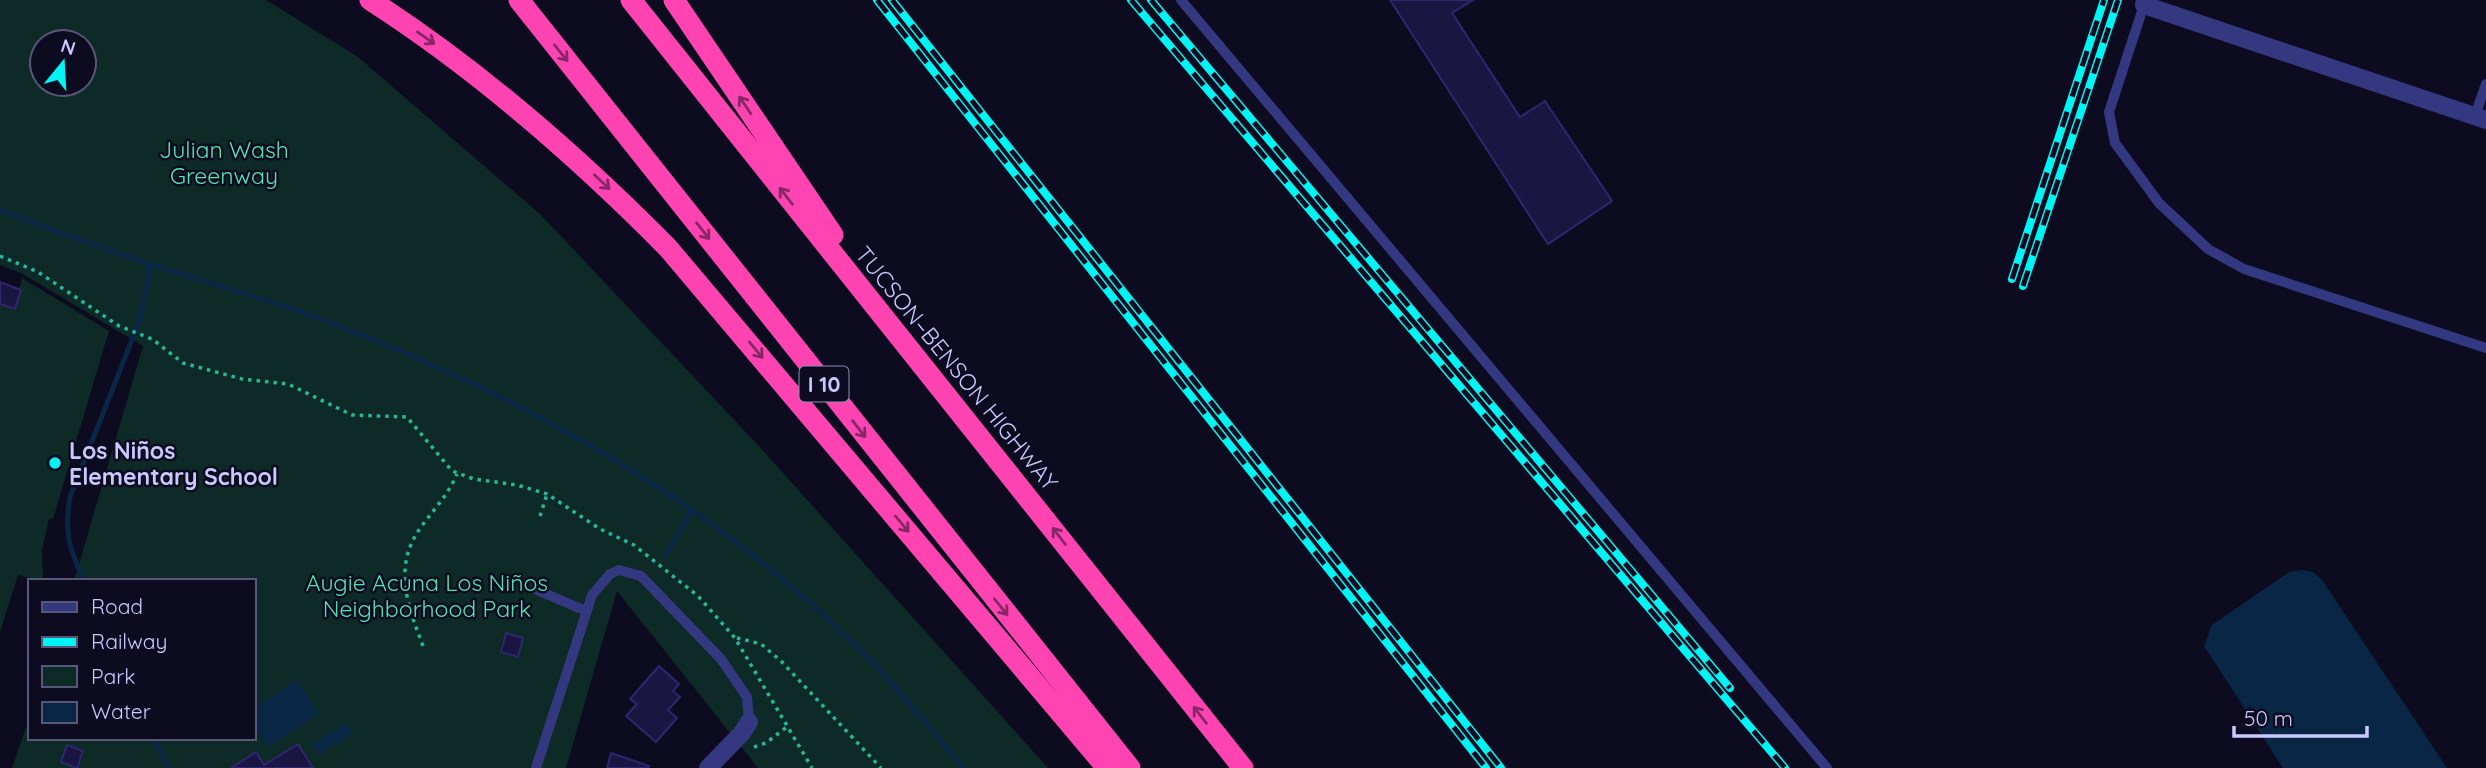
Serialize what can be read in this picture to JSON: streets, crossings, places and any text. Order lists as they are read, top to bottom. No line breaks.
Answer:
{"streets":{"highway":["TUCSON–BENSON HIGHWAY","I 10"]},"parks":["Julian Wash Greenway","Augie Acuna Los Niños Neighborhood Park"],"places":["Los Niños Elementary School"],"legend":["Road","Railway","Park","Water"],"scale_bar":"50 m","north":"top"}
